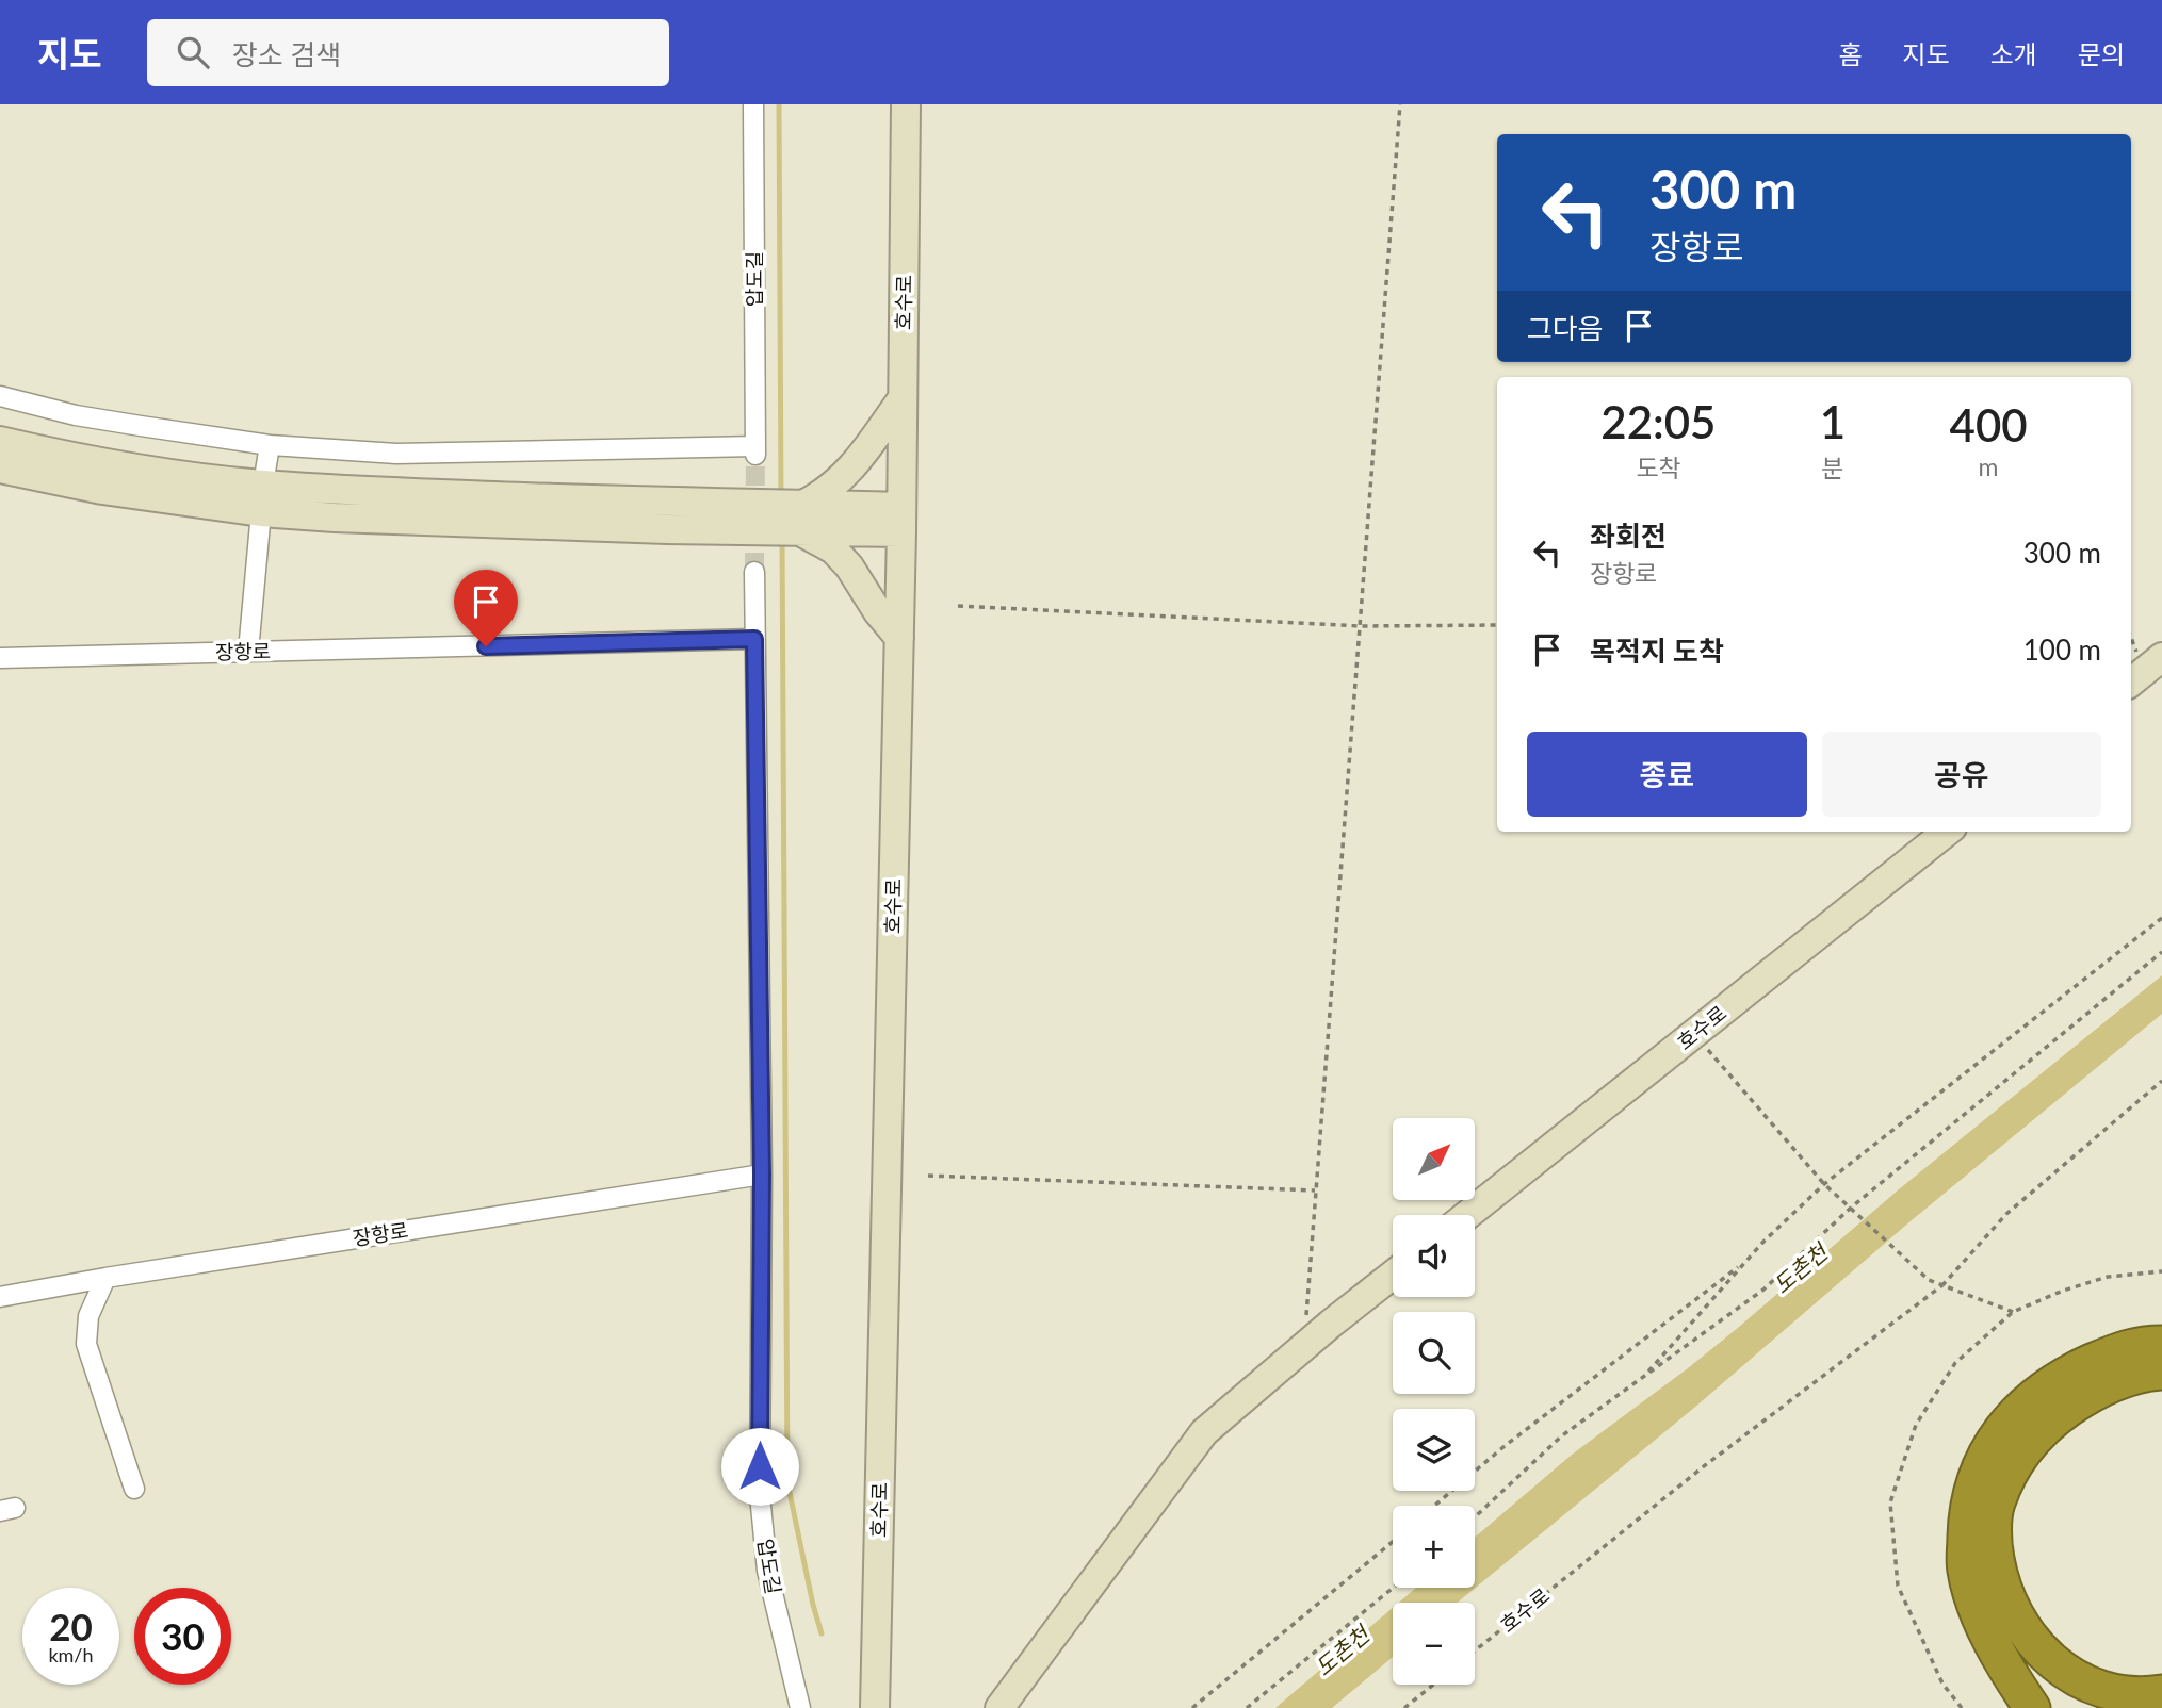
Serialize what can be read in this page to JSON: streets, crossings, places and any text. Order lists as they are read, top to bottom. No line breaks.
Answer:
{"streets":{"main road":["호수로"],"street":["압도길","장항로"]},"crossings":[["압도길","장항로"]],"water":["도촌천"],"north":"top right","page":{"header":"지도","search":"장소 검색","nav":["홈","지도","소개","문의"],"turn":["300 m","장항로"],"then":"그다음","eta":["22:05","도착","1","분","400","m"],"list":[{"name":"좌회전","note":"장항로","value":"300 m"},{"name":"목적지 도착","value":"100 m"}],"buttons":["종료","공유"],"map_buttons":["+","−"],"speed":"20 km/h","limit":"30"}}
